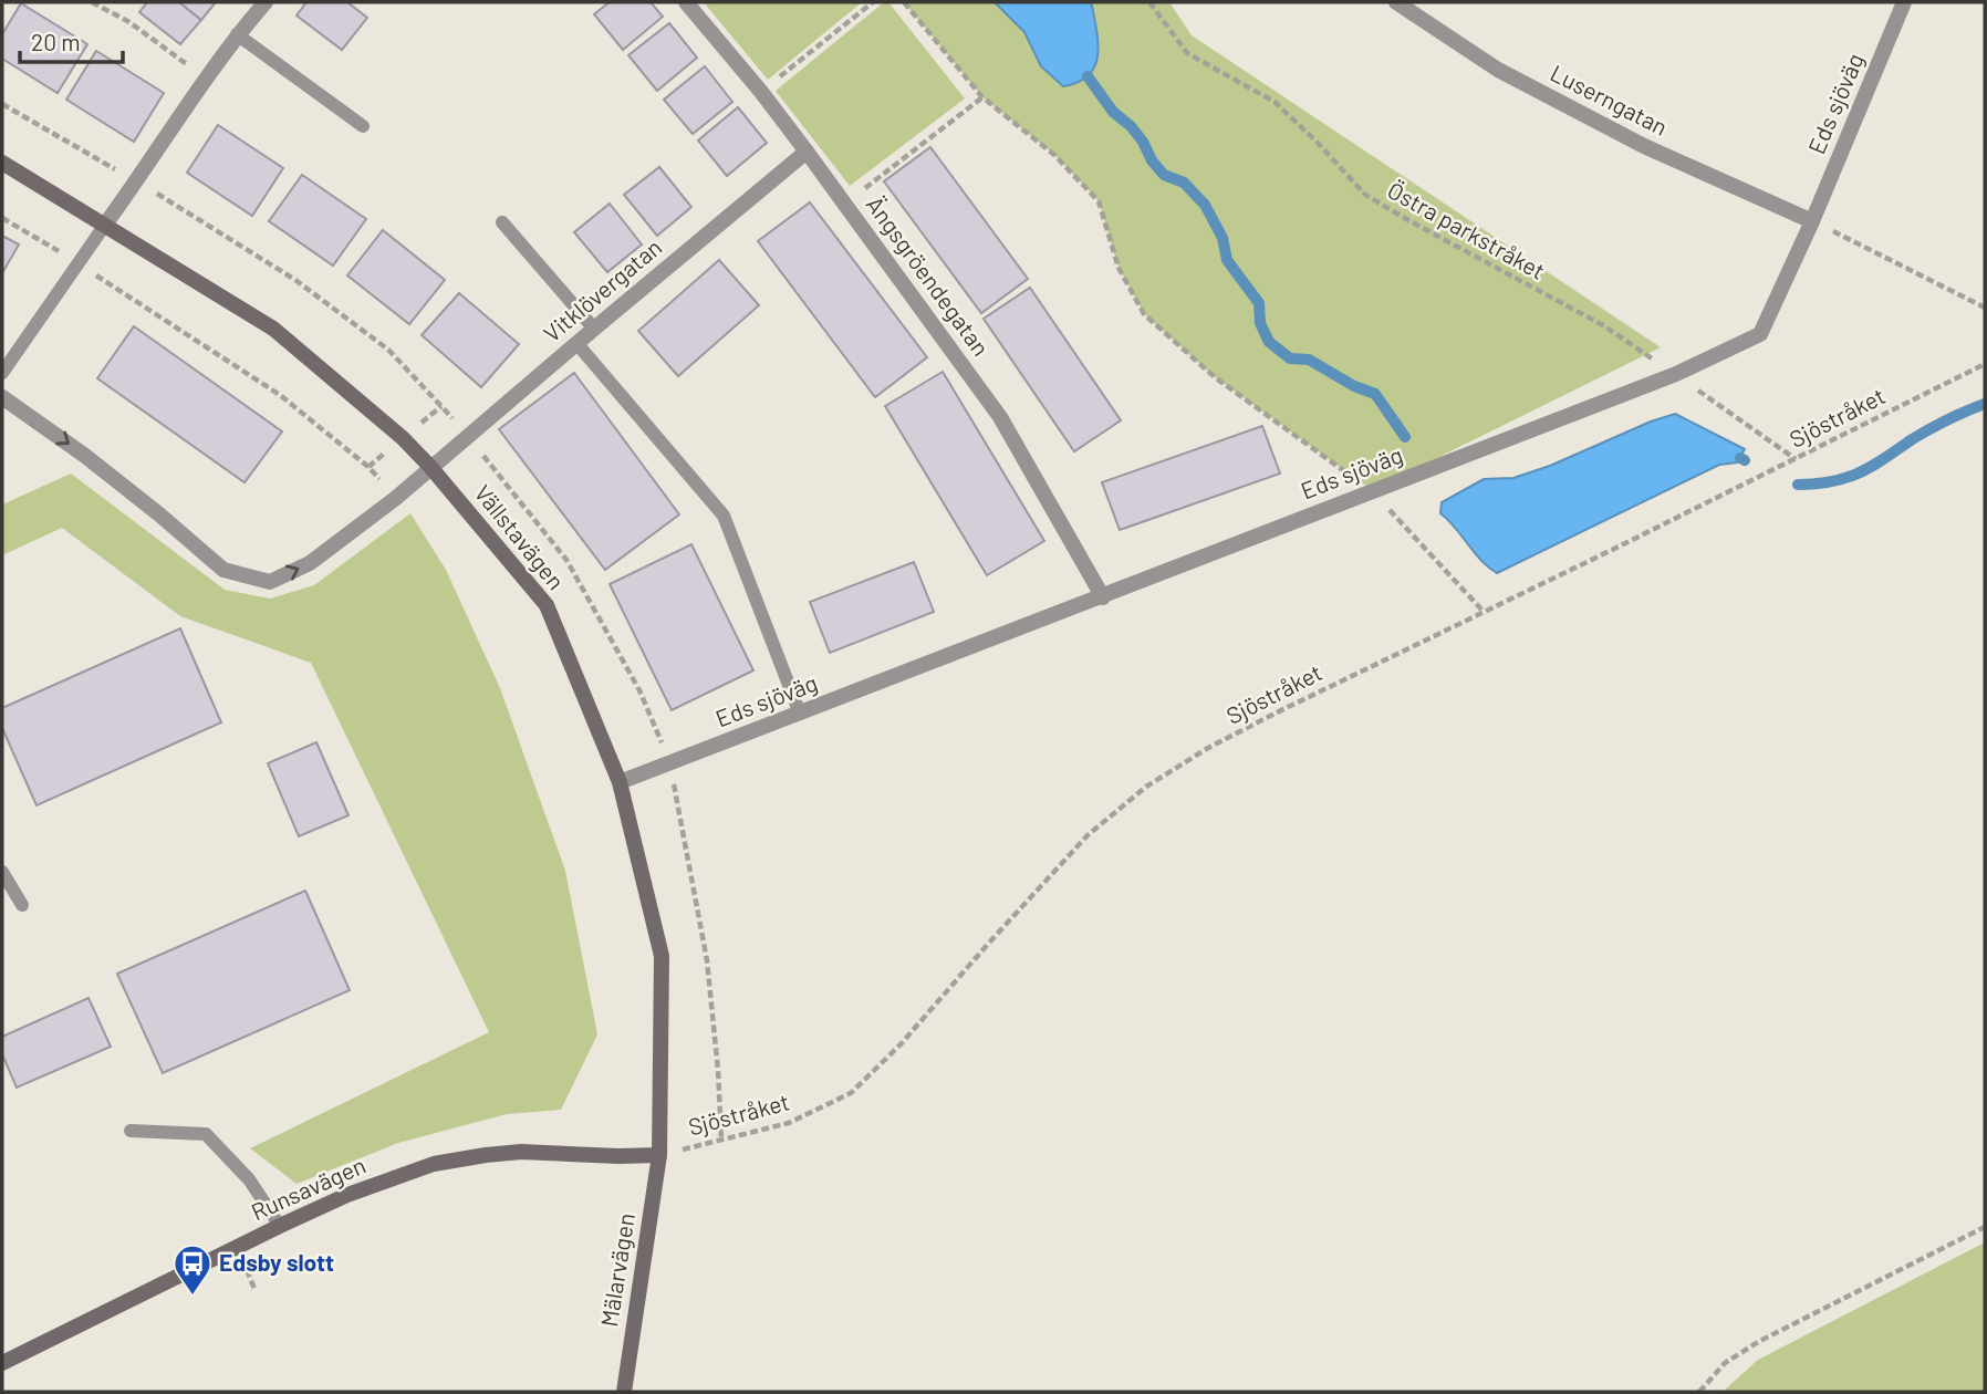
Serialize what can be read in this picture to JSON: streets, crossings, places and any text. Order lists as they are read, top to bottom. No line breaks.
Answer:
{"streets":{"main road":["Vällstavägen","Runsavägen","Mälarvägen"],"street":["Luserngatan","Eds sjöväg","Ängsgröendegatan","Vitklövergatan"],"path":["Östra parkstråket","Sjöstråket"]},"crossings":[["Luserngatan","Eds sjöväg"],["Eds sjöväg","Östra parkstråket"],["Eds sjöväg","Ängsgröendegatan"],["Eds sjöväg","Vällstavägen"],["Östra parkstråket","Sjöstråket"],["Ängsgröendegatan","Vitklövergatan"],["Vitklövergatan","Vällstavägen"],["Sjöstråket","Vällstavägen"],["Sjöstråket","Runsavägen"],["Sjöstråket","Mälarvägen"],["Vällstavägen","Runsavägen"],["Vällstavägen","Mälarvägen"],["Runsavägen","Mälarvägen"]],"one_way":["Vitklövergatan"],"places":{"bus stop":["Edsby slott"]},"scale_bar":"20 m"}
